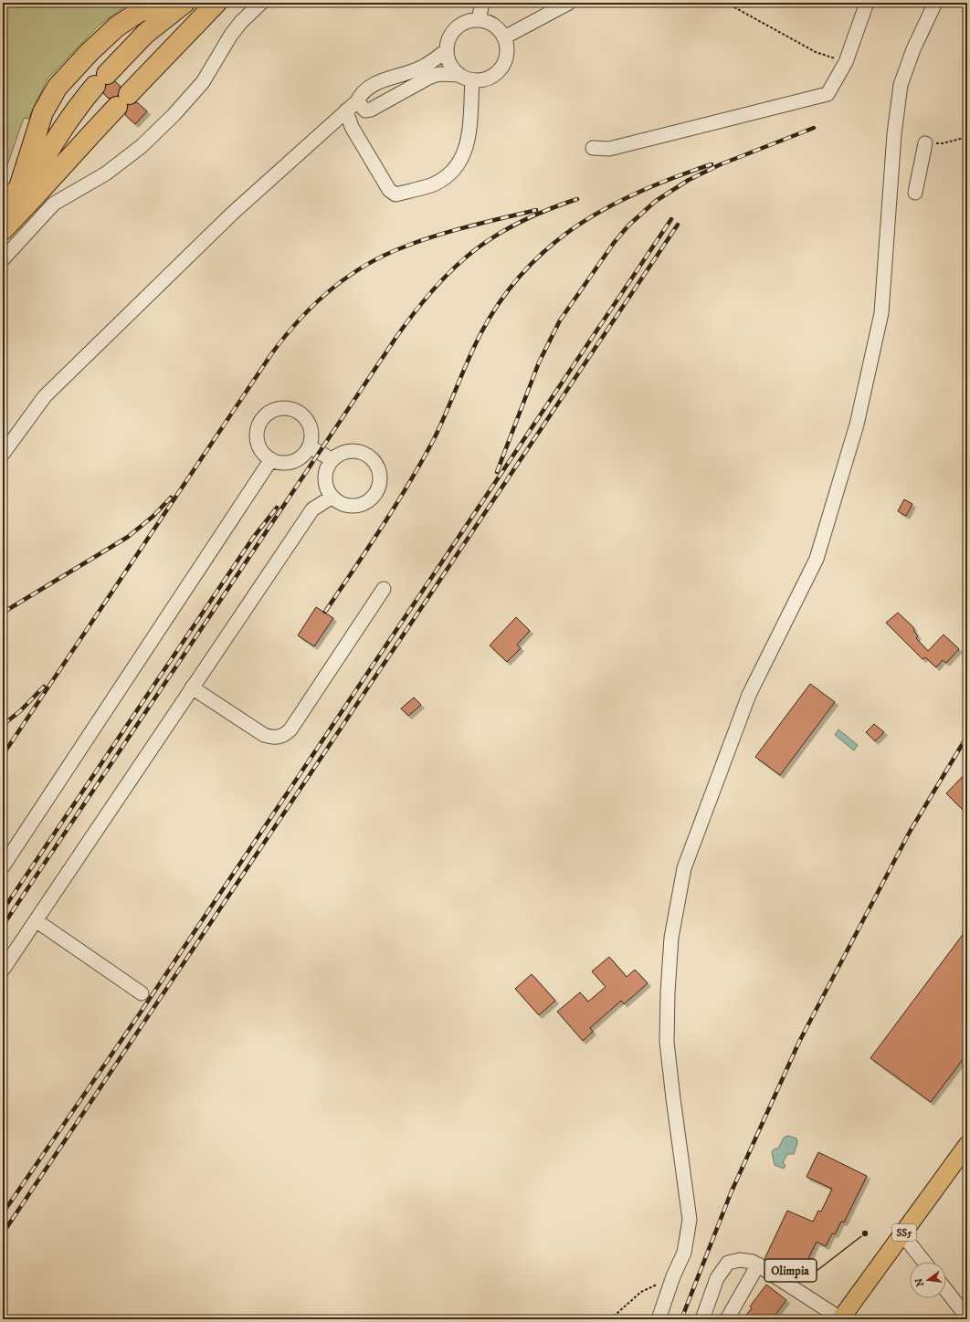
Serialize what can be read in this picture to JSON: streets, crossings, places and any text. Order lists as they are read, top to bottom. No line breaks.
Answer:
{"streets":{"main road":["SS5"]},"places":["Olimpia"],"north":"left"}
